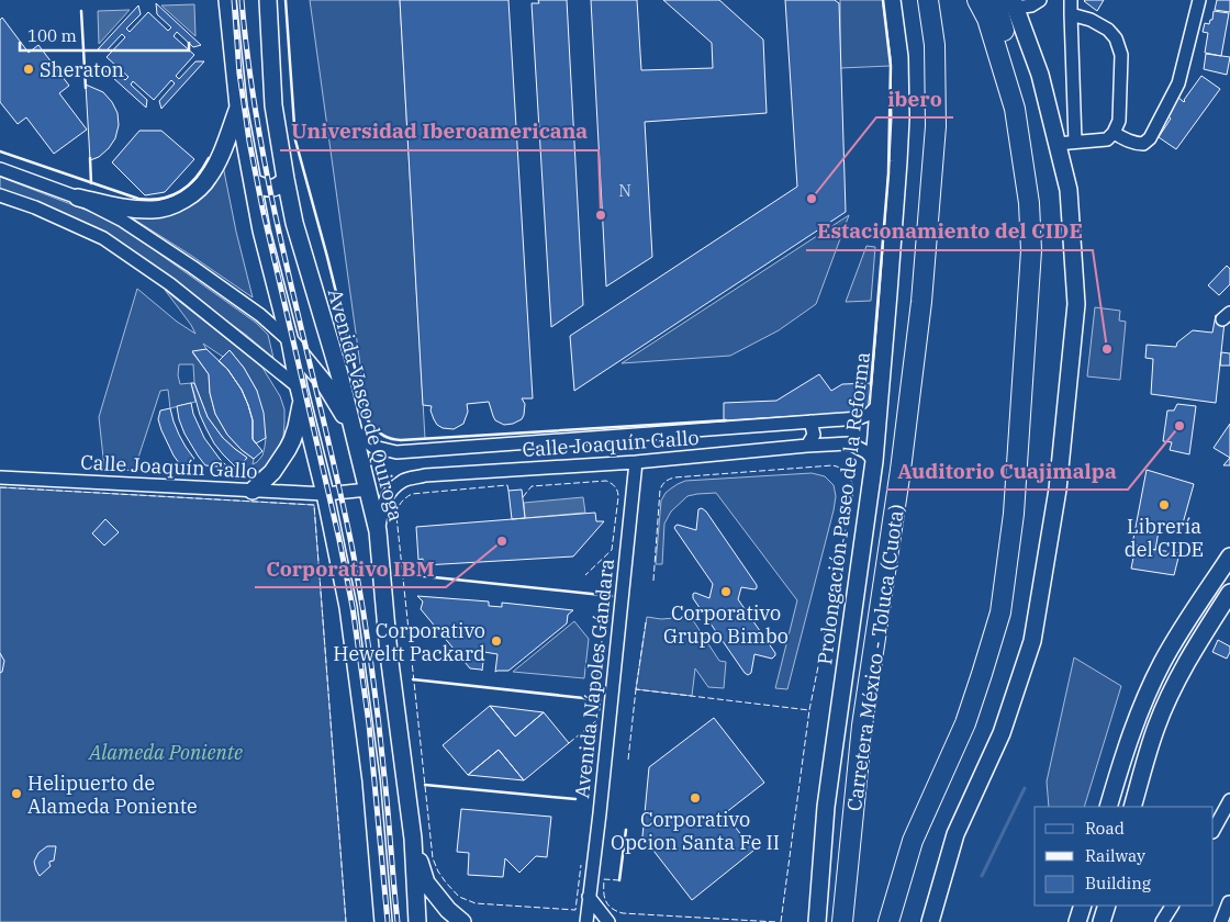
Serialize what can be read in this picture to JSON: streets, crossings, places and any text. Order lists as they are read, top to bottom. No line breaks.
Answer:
{"streets":{"highway":["Carretera México - Toluca (Cuota)"],"main road":["Avenida Vasco de Quiroga","Prolongación Paseo de la Reforma"],"street":["Calle Joaquín Gallo","Avenida Nápoles Gándara"]},"crossings":[["Avenida Vasco de Quiroga","Calle Joaquín Gallo"],["Calle Joaquín Gallo","Prolongación Paseo de la Reforma"],["Calle Joaquín Gallo","Avenida Nápoles Gándara"]],"parks":["Alameda Poniente"],"places":["Sheraton","ibero","Universidad Iberoamericana","Estacionamiento del CIDE","Auditorio Cuajimalpa","Librería del CIDE","Corporativo IBM","Corporativo Grupo Bimbo","Corporativo Heweltt Packard","Helipuerto de Alameda Poniente","Corporativo Opcion Santa Fe II"],"house_numbers":["N"],"legend":["Road","Railway","Building"],"scale_bar":"100 m"}
